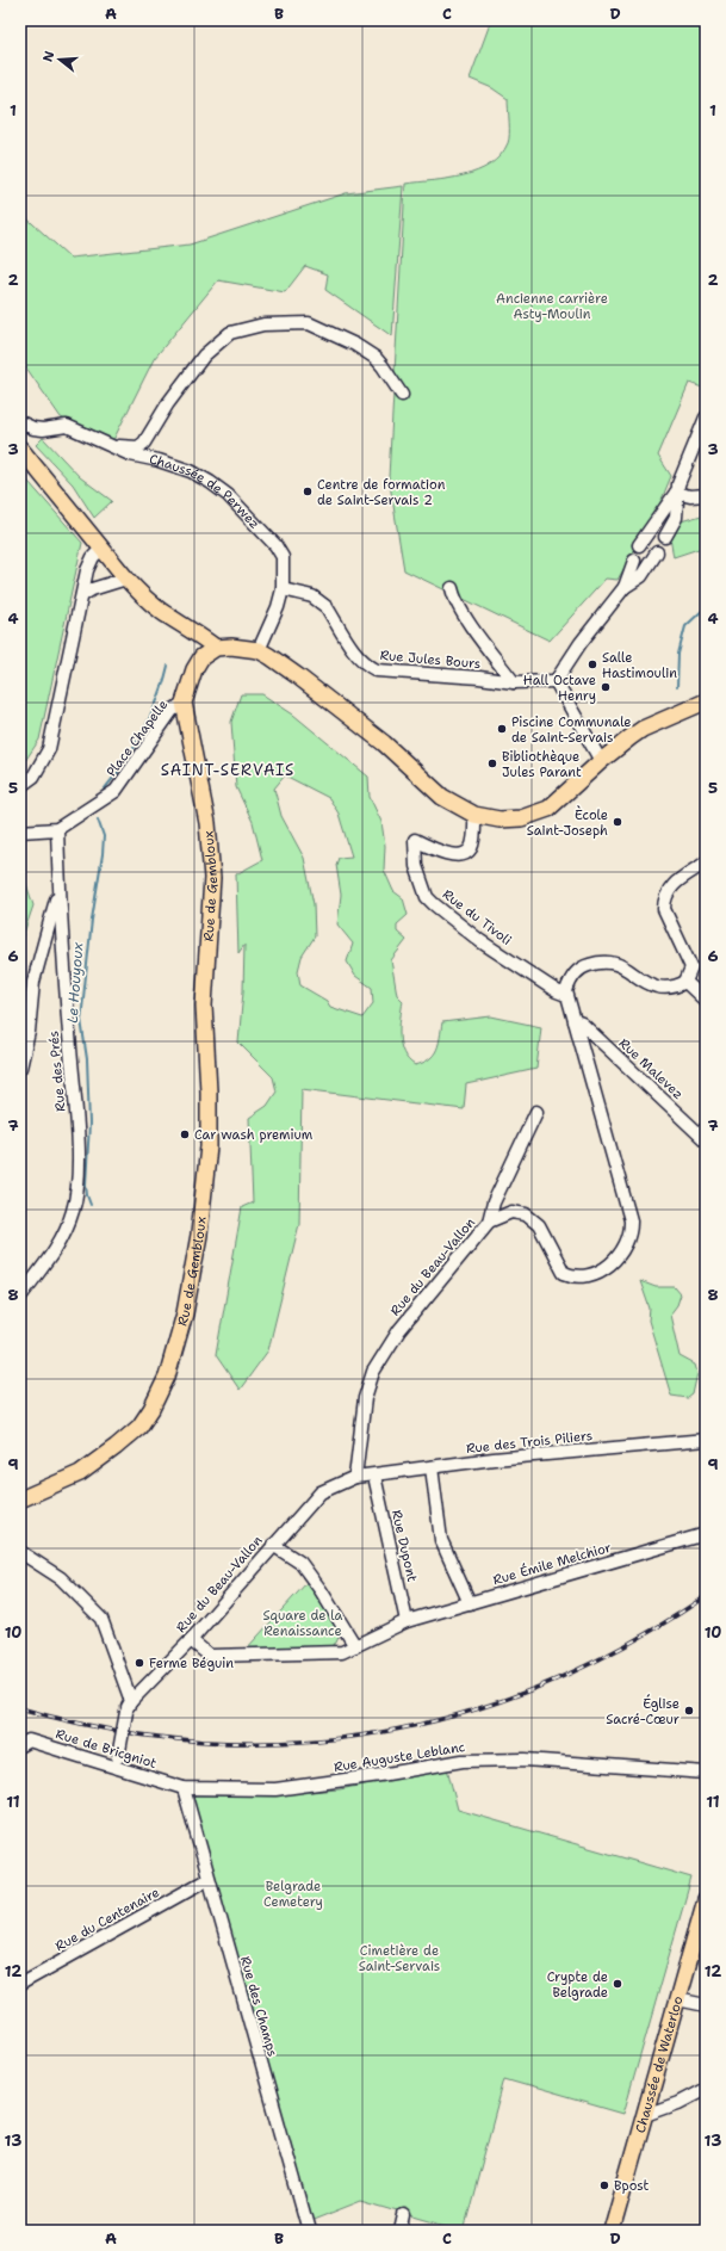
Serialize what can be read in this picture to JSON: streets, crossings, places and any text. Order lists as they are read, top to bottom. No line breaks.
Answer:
{"streets":{"main road":["Rue de Gembloux","Chaussée de Waterloo"],"street":["Chaussée de Perwez","Rue Jules Bours","Place Chapelle","Rue du Tivoli","Rue Malevez","Rue des Prés","Rue du Beau-Vallon","Rue des Trois Piliers","Rue Dupont","Rue Émile Melchior","Rue de Bricgniot","Rue Auguste Leblanc","Rue du Centenaire","Rue des Champs"]},"crossings":[["Chaussée de Perwez","Rue Jules Bours"],["Place Chapelle","Rue de Gembloux"],["Place Chapelle","Rue des Prés"],["Rue du Tivoli","Rue du Beau-Vallon"],["Rue Malevez","Rue du Beau-Vallon"],["Rue du Beau-Vallon","Rue des Trois Piliers"],["Rue du Beau-Vallon","Rue Émile Melchior"],["Rue des Trois Piliers","Rue Dupont"],["Rue Dupont","Rue Émile Melchior"],["Rue de Bricgniot","Rue Auguste Leblanc"],["Rue de Bricgniot","Rue des Champs"],["Rue Auguste Leblanc","Rue des Champs"],["Rue du Centenaire","Rue des Champs"]],"districts":["SAINT-SERVAIS"],"water":["Le Houyoux"],"parks":["Ancienne carrière Asty-Moulin","Square de la Renaissance","Belgrade Cemetery","Cimetière de Saint-Servais"],"places":["Centre de formation de Saint-Servais 2","Salle Hastimoulin","Hall Octave Henry","Piscine Communale de Saint-Servais","Bibliothèque Jules Parant","Ècole Saint-Joseph","Car wash premium","Ferme Béguin","Église Sacré-Cœur","Crypte de Belgrade","Bpost"],"north":"left","grid":{"columns":["A","B","C","D"],"rows":["1","2","3","4","5","6","7","8","9","10","11","12","13"]}}
